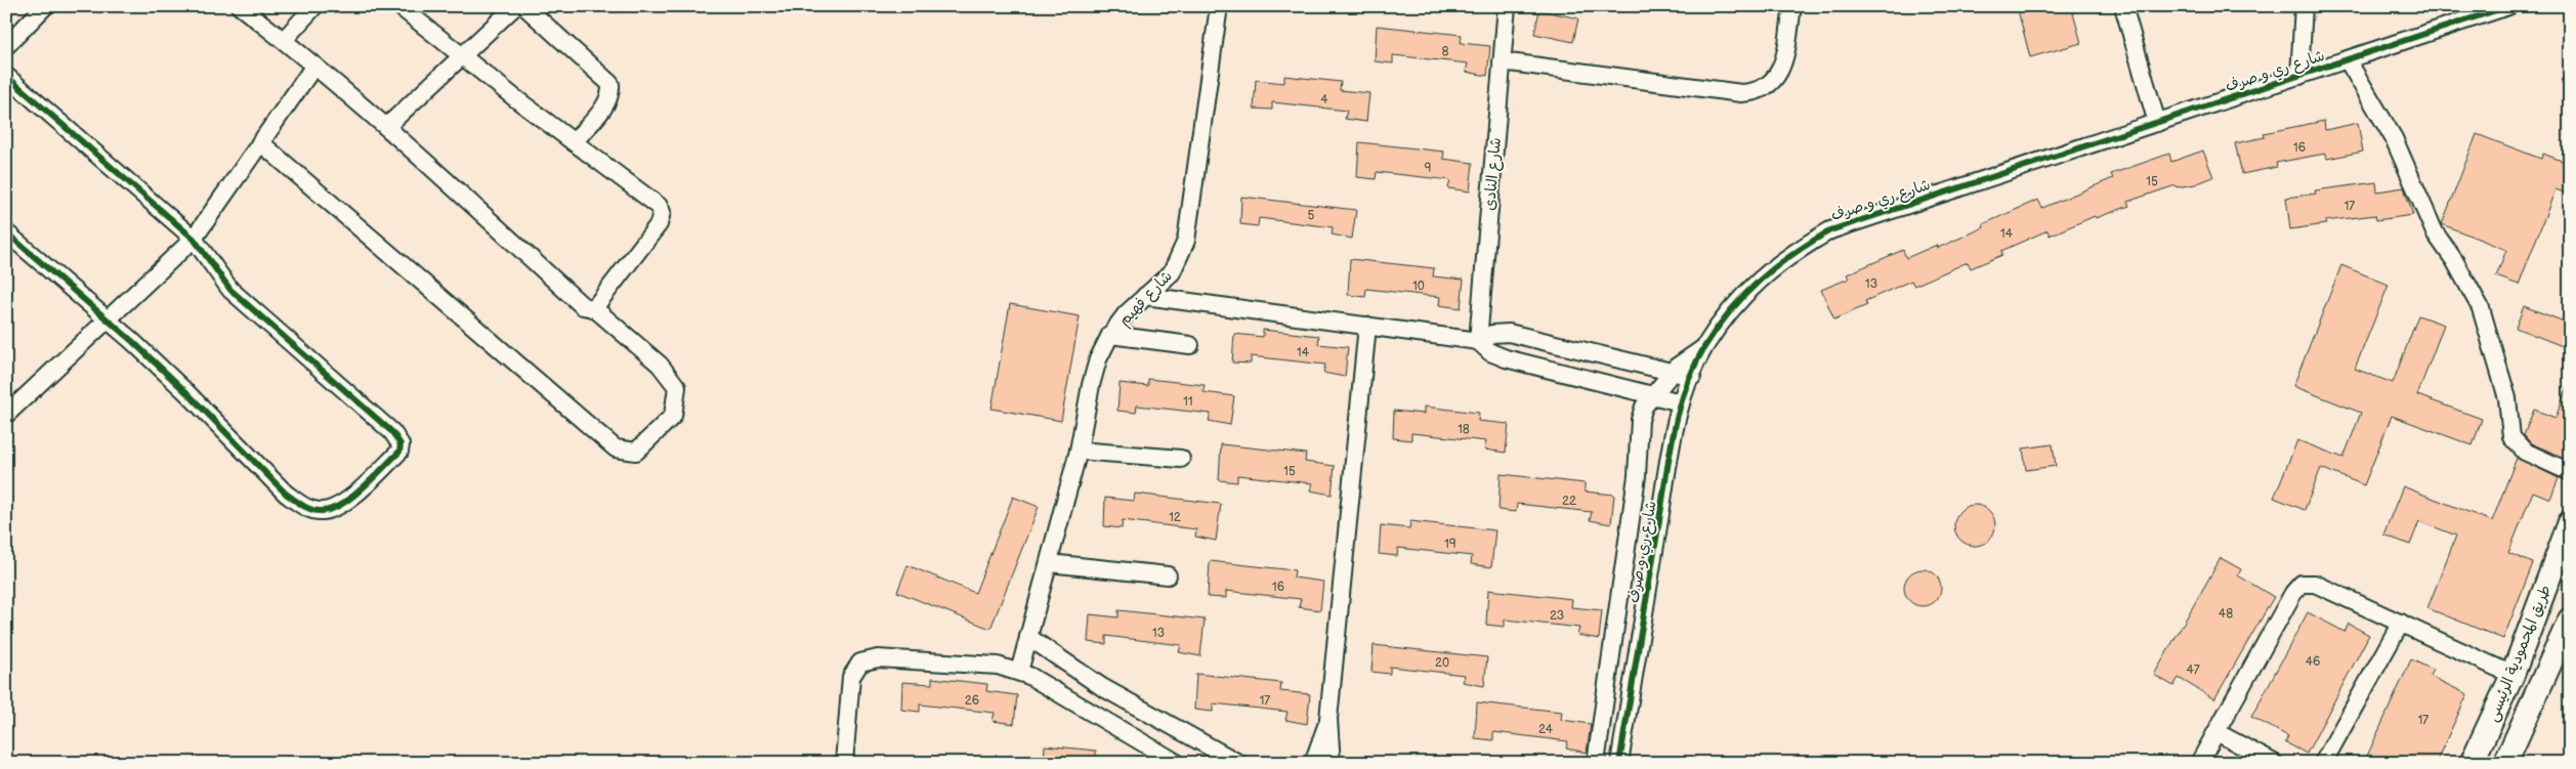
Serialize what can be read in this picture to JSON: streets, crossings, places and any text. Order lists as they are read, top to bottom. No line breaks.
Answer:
{"streets":{"street":["شارع ري و صرف","شارع النادى","شارع فهيم","طريق المحمودية الرئيسى"]},"house_numbers":["8","4","16","9","15","17","5","14","13","10","14","11","18","15","22","12","19","16","48","23","13","46","20","47","26","17","17","24"]}
